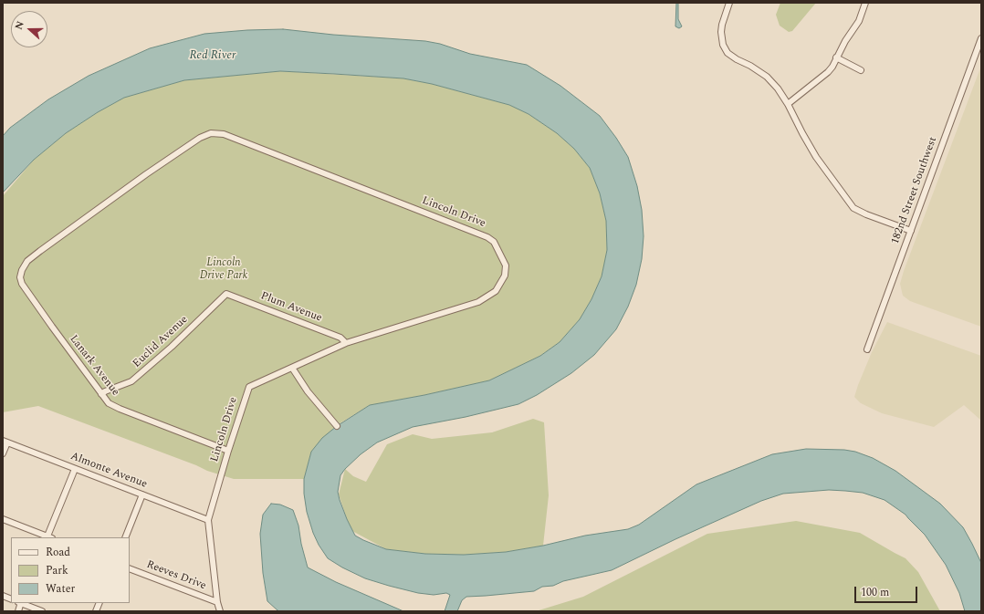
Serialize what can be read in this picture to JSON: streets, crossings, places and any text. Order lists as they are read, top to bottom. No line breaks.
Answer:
{"streets":{"street":["182nd Street Southwest","Lincoln Drive","Plum Avenue","Euclid Avenue","Lanark Avenue","Almonte Avenue","Reeves Drive"]},"crossings":[["Lincoln Drive","Plum Avenue"],["Lincoln Drive","Lanark Avenue"],["Lincoln Drive","Almonte Avenue"],["Lincoln Drive","Reeves Drive"],["Plum Avenue","Euclid Avenue"],["Euclid Avenue","Lanark Avenue"]],"water":["Red River"],"parks":["Lincoln Drive Park"],"legend":["Road","Park","Water"],"scale_bar":"100 m","north":"left"}
